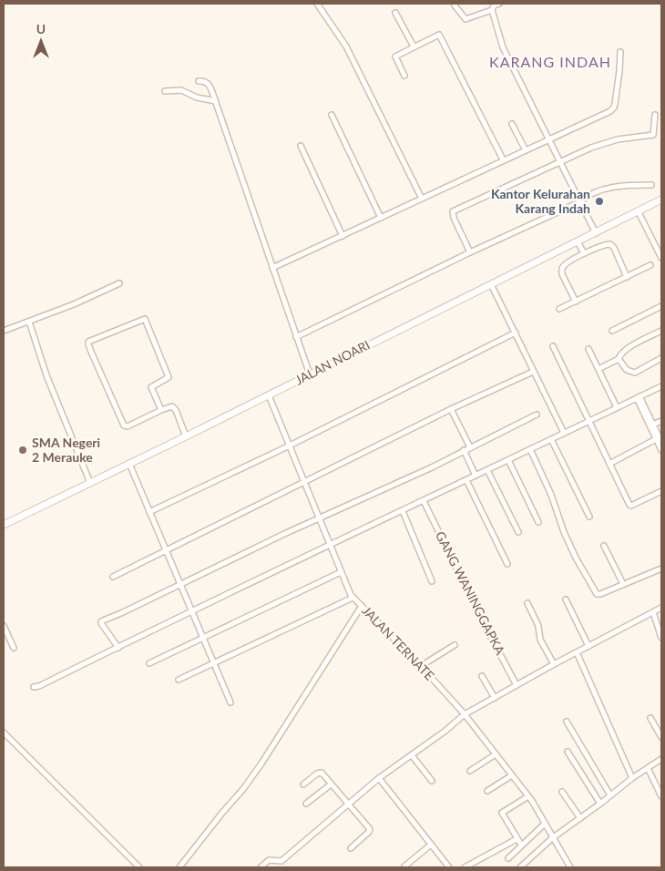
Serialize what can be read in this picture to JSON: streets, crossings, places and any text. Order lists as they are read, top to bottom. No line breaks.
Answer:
{"streets":{"street":["JALAN NOARI","GANG WANINGGAPKA","JALAN TERNATE"]},"crossings":[["JALAN NOARI","JALAN TERNATE"]],"districts":["KARANG INDAH"],"places":["Kantor Kelurahan Karang Indah","SMA Negeri 2 Merauke"],"north":"top"}
